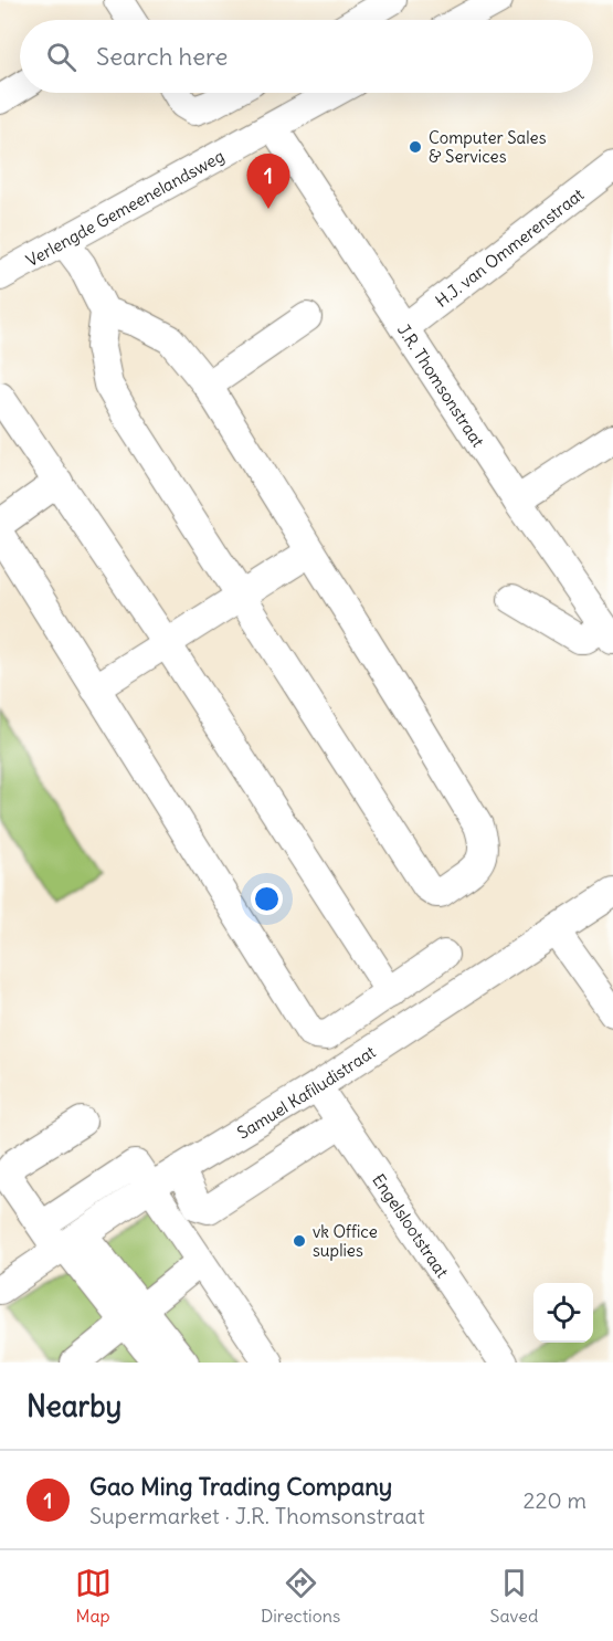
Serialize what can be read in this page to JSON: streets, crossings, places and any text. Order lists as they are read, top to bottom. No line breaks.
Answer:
{"streets":{"street":["Verlengde Gemeenelandsweg","H.J. van Ommerenstraat","J.R. Thomsonstraat","Samuel Kafiludistraat","Engelslootstraat"]},"crossings":[["Verlengde Gemeenelandsweg","J.R. Thomsonstraat"],["H.J. van Ommerenstraat","J.R. Thomsonstraat"],["Samuel Kafiludistraat","Engelslootstraat"]],"places":["Computer Sales & Services","vk Office suplies"],"page":{"search":"Search here","pins":"1","heading":"Nearby","list":[{"mark":"1","name":"Gao Ming Trading Company","note":"Supermarket · J.R. Thomsonstraat","value":"220 m"}],"nav":["Map","Directions","Saved"]}}
